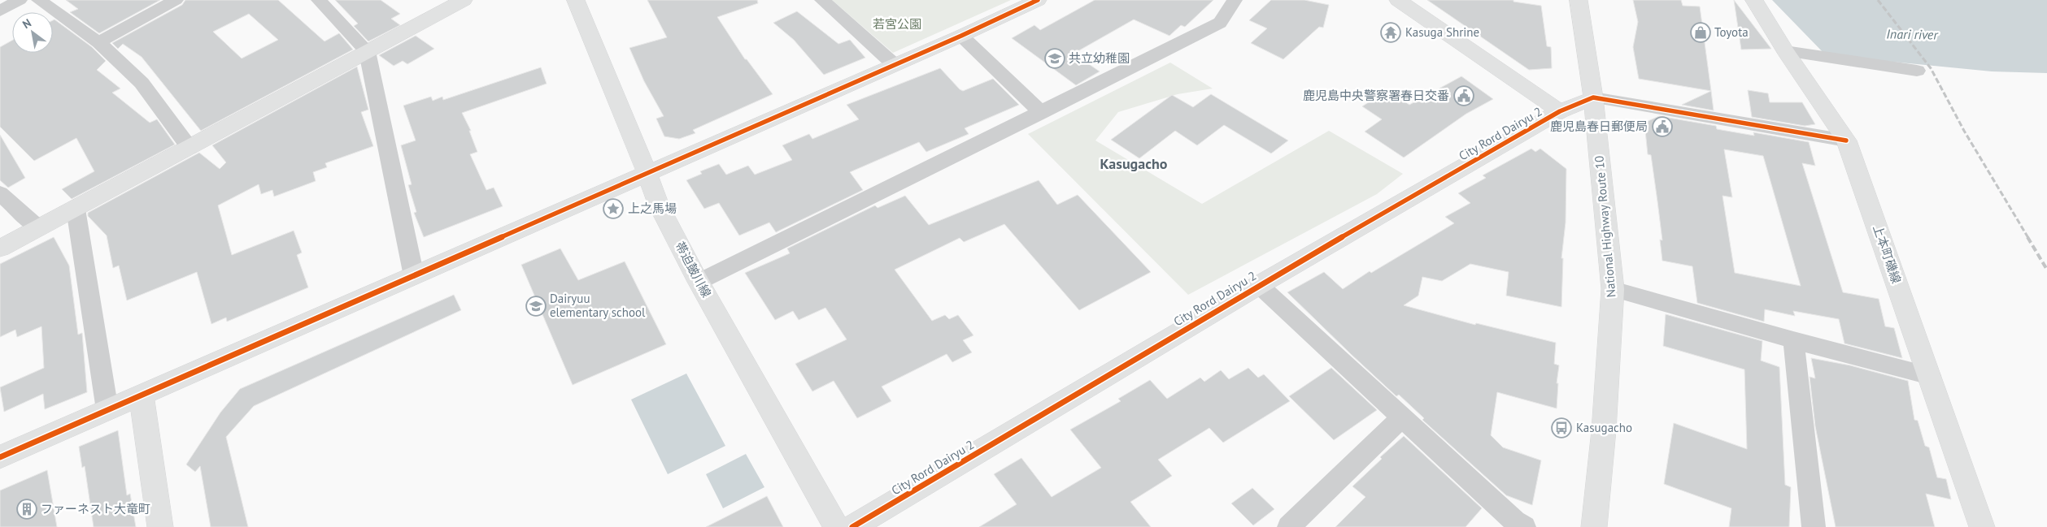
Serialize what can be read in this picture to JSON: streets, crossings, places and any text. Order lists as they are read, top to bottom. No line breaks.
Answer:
{"streets":{"main road":["City Rord Dairyu 2","National Highway Route 10","上本町磯線","帯迫皷川線"]},"crossings":[["City Rord Dairyu 2","National Highway Route 10"]],"districts":["Kasugacho"],"water":["Inari river"],"parks":["若宮公園"],"places":{"temple":["Kasuga Shrine"],"shop":["Toyota"],"school or university":["共立幼稚園","Dairyuu elementary school"],"public building":["鹿児島中央警察署春日交番","鹿児島春日郵便局"],"place":["上之馬場"],"bus stop":["Kasugacho"],"building":["ファーネスト大竜町"]},"north":"top left"}
